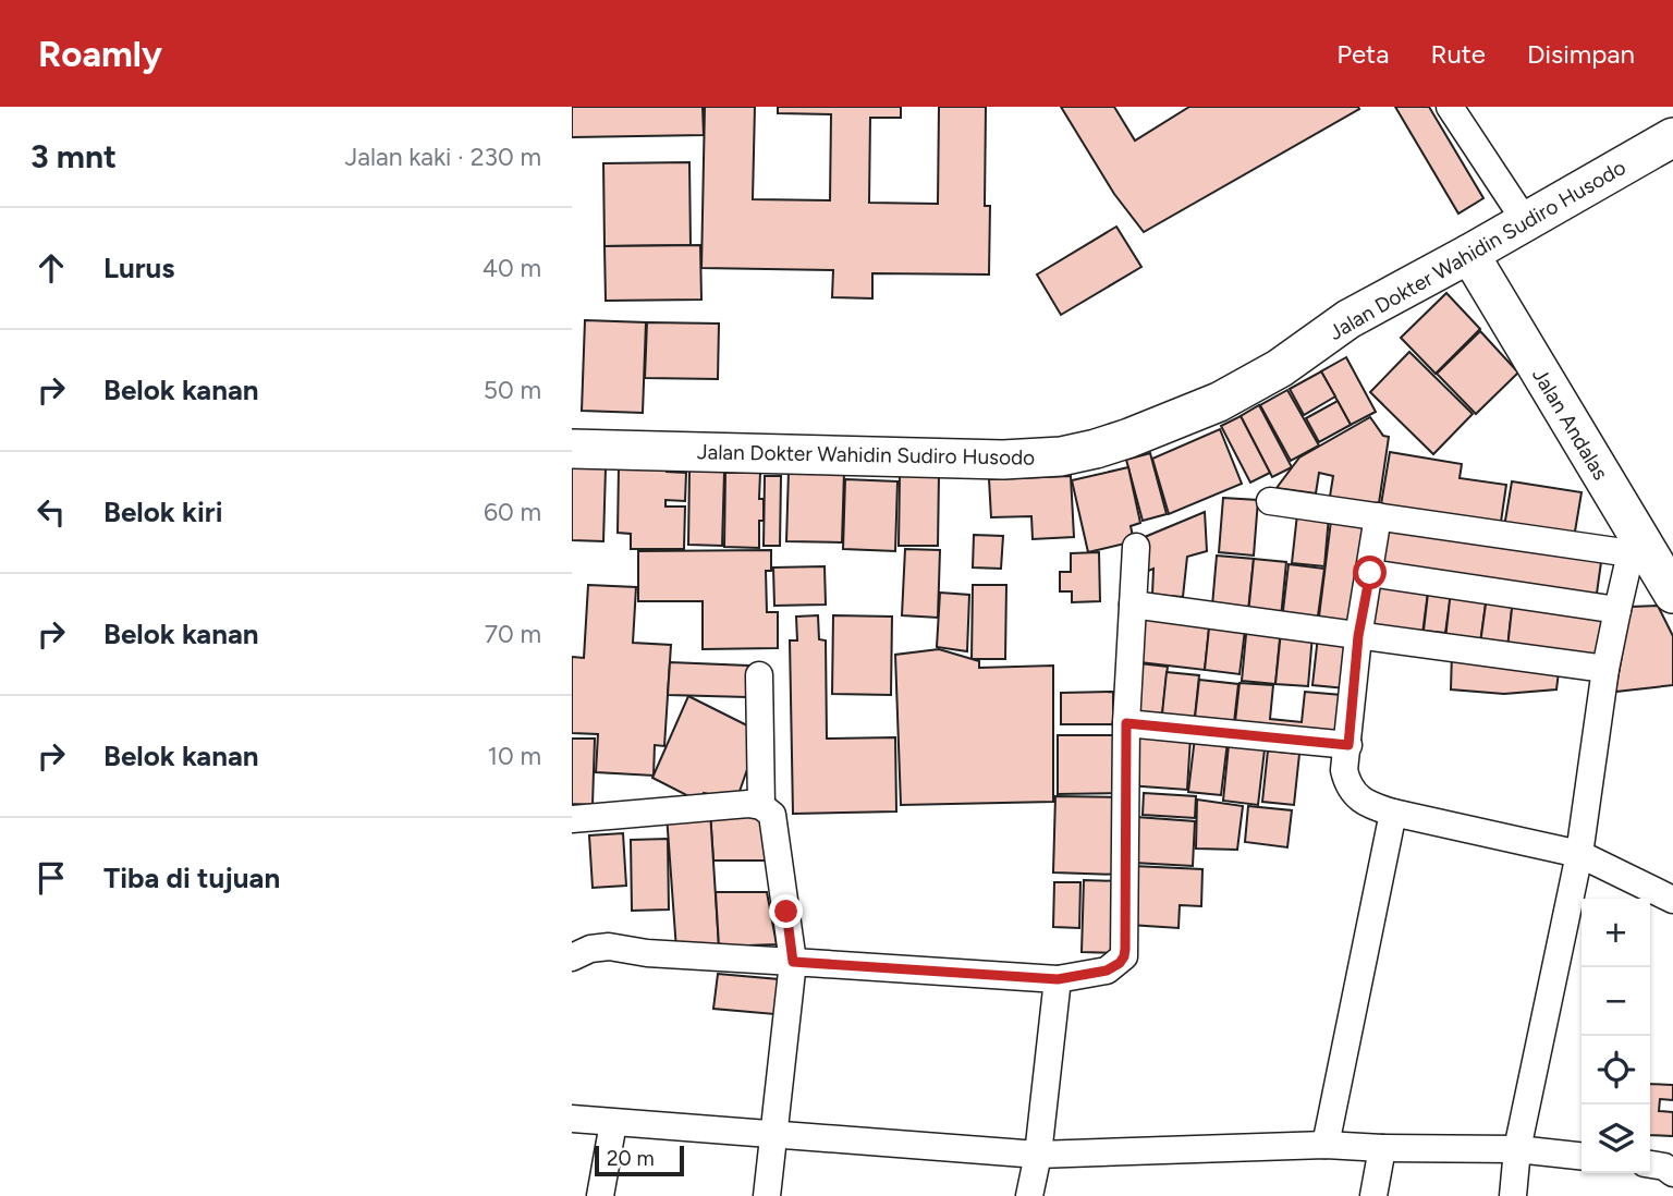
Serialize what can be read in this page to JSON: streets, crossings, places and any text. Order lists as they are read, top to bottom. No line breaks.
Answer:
{"streets":{"main road":["Jalan Dokter Wahidin Sudiro Husodo","Jalan Andalas"]},"crossings":[["Jalan Dokter Wahidin Sudiro Husodo","Jalan Andalas"]],"scale_bar":"20 m","page":{"header":"Roamly","nav":["Peta","Rute","Disimpan"],"heading":["3 mnt","Jalan kaki · 230 m"],"list":[["Lurus","40 m"],["Belok kanan","50 m"],["Belok kiri","60 m"],["Belok kanan","70 m"],["Belok kanan","10 m"],"Tiba di tujuan"],"map_buttons":["+","−"],"scale":"20 m"}}
